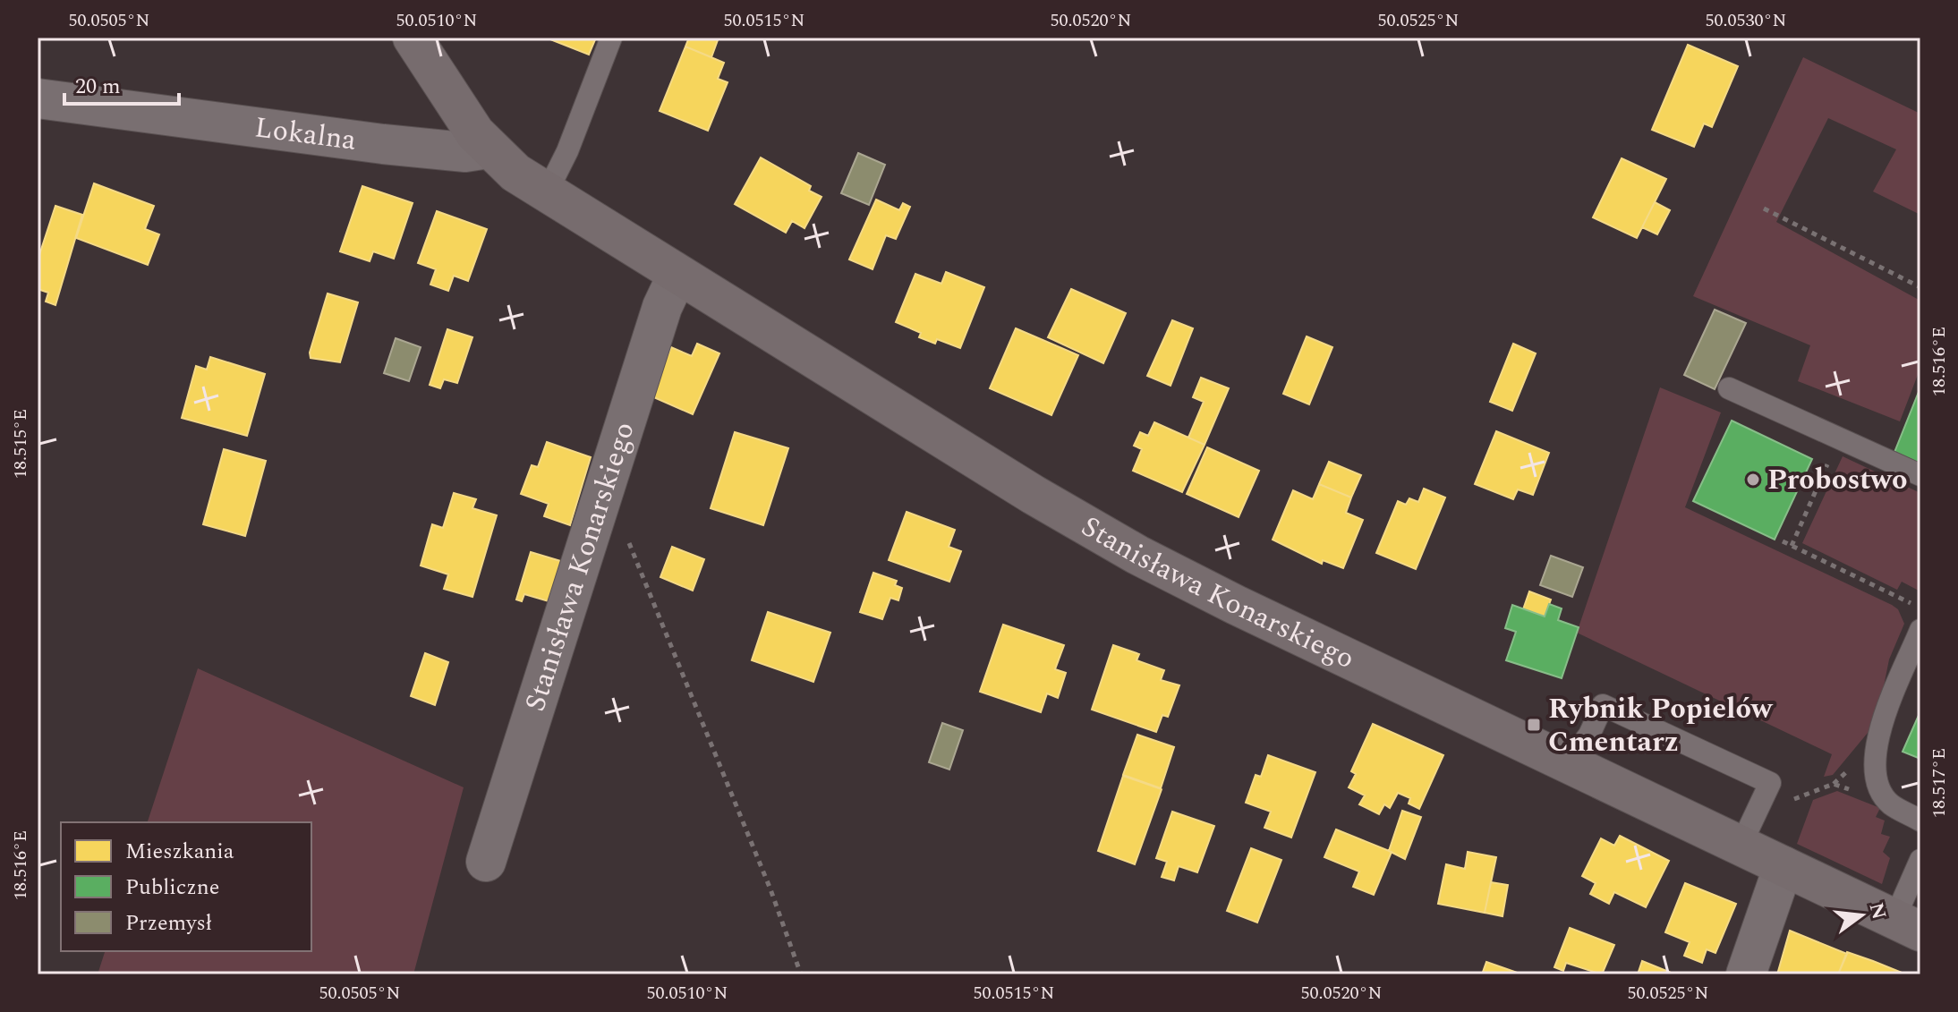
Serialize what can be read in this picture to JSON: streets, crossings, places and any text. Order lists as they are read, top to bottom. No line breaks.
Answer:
{"streets":{"street":["Lokalna","Stanisława Konarskiego"]},"crossings":[["Lokalna","Stanisława Konarskiego"]],"places":{"other":["Probostwo"],"transit":["Rybnik Popielów Cmentarz"]},"legend":["Mieszkania","Publiczne","Przemysł"],"scale_bar":"20 m","north":"right","coordinates":["50.0505°N","50.0510°N","50.0515°N","50.0520°N","50.0525°N","50.0530°N","18.516°E","18.515°E","18.517°E"]}
